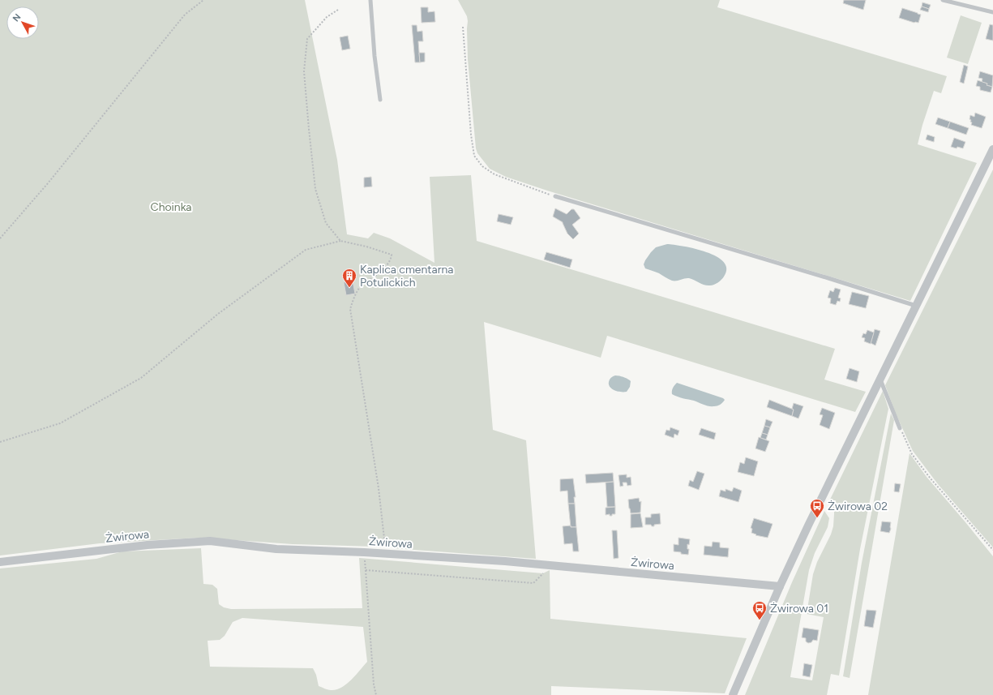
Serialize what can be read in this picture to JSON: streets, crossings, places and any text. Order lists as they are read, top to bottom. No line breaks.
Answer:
{"streets":{"street":["Żwirowa"]},"parks":["Choinka"],"places":{"building":["Kaplica cmentarna Potulickich"],"bus stop":["Żwirowa 02","Żwirowa 01"]},"north":"top left"}
